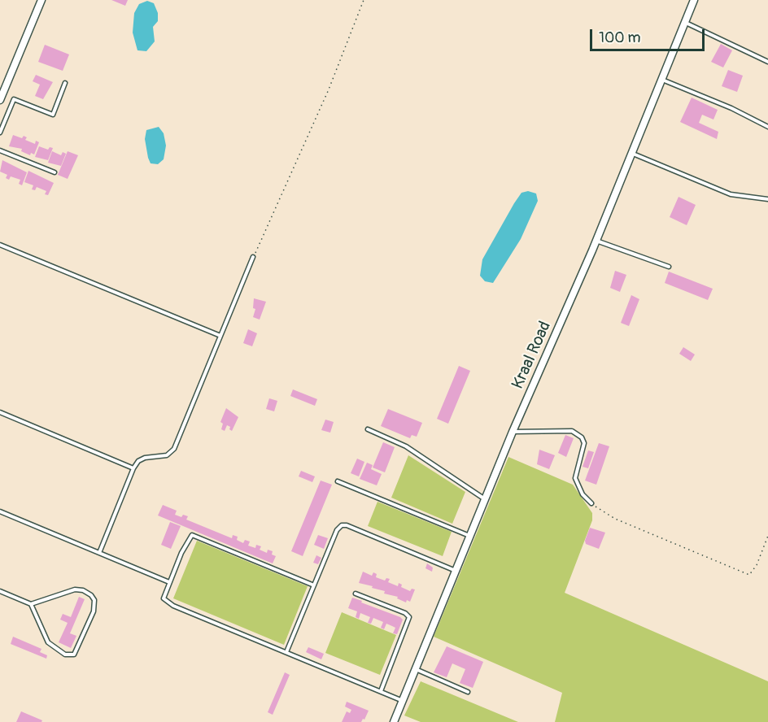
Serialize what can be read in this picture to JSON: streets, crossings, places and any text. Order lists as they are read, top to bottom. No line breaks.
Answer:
{"streets":{"street":["Kraal Road"]},"scale_bar":"100 m"}
